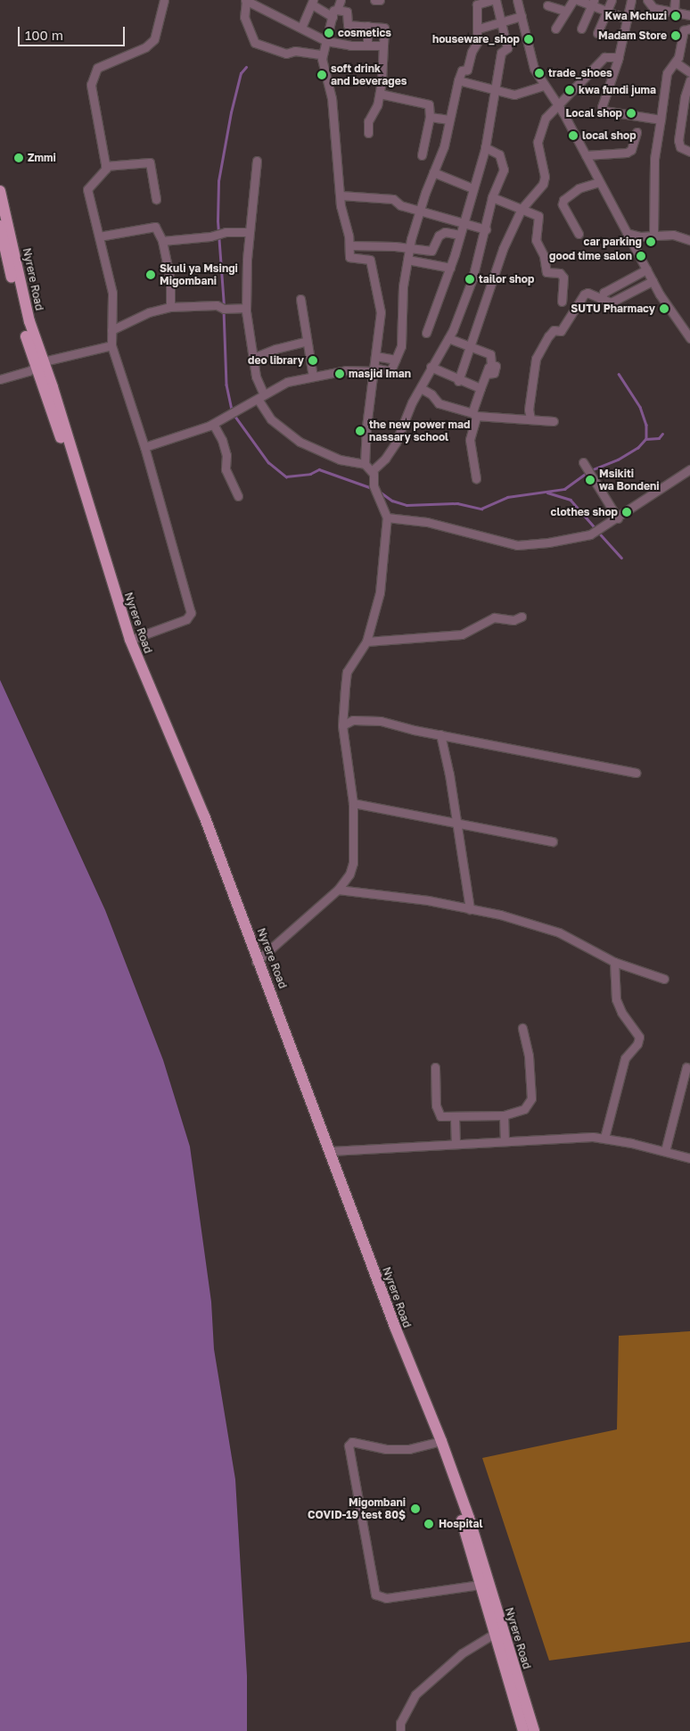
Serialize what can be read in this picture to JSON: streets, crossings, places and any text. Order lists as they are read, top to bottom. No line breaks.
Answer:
{"streets":{"main road":["Nyrere Road"]},"places":["Kwa Mchuzi","cosmetics","Madam Store","houseware_shop","trade_shoes","soft drink and beverages","kwa fundi juma","Local shop","local shop","Zmmi","car parking","good time salon","Skuli ya Msingi Migombani","tailor shop","SUTU Pharmacy","deo library","masjid Iman","the new power mad nassary school","Msikiti wa Bondeni","clothes shop","Migombani COVID-19 test 80$","Hospital"],"scale_bar":"100 m"}
